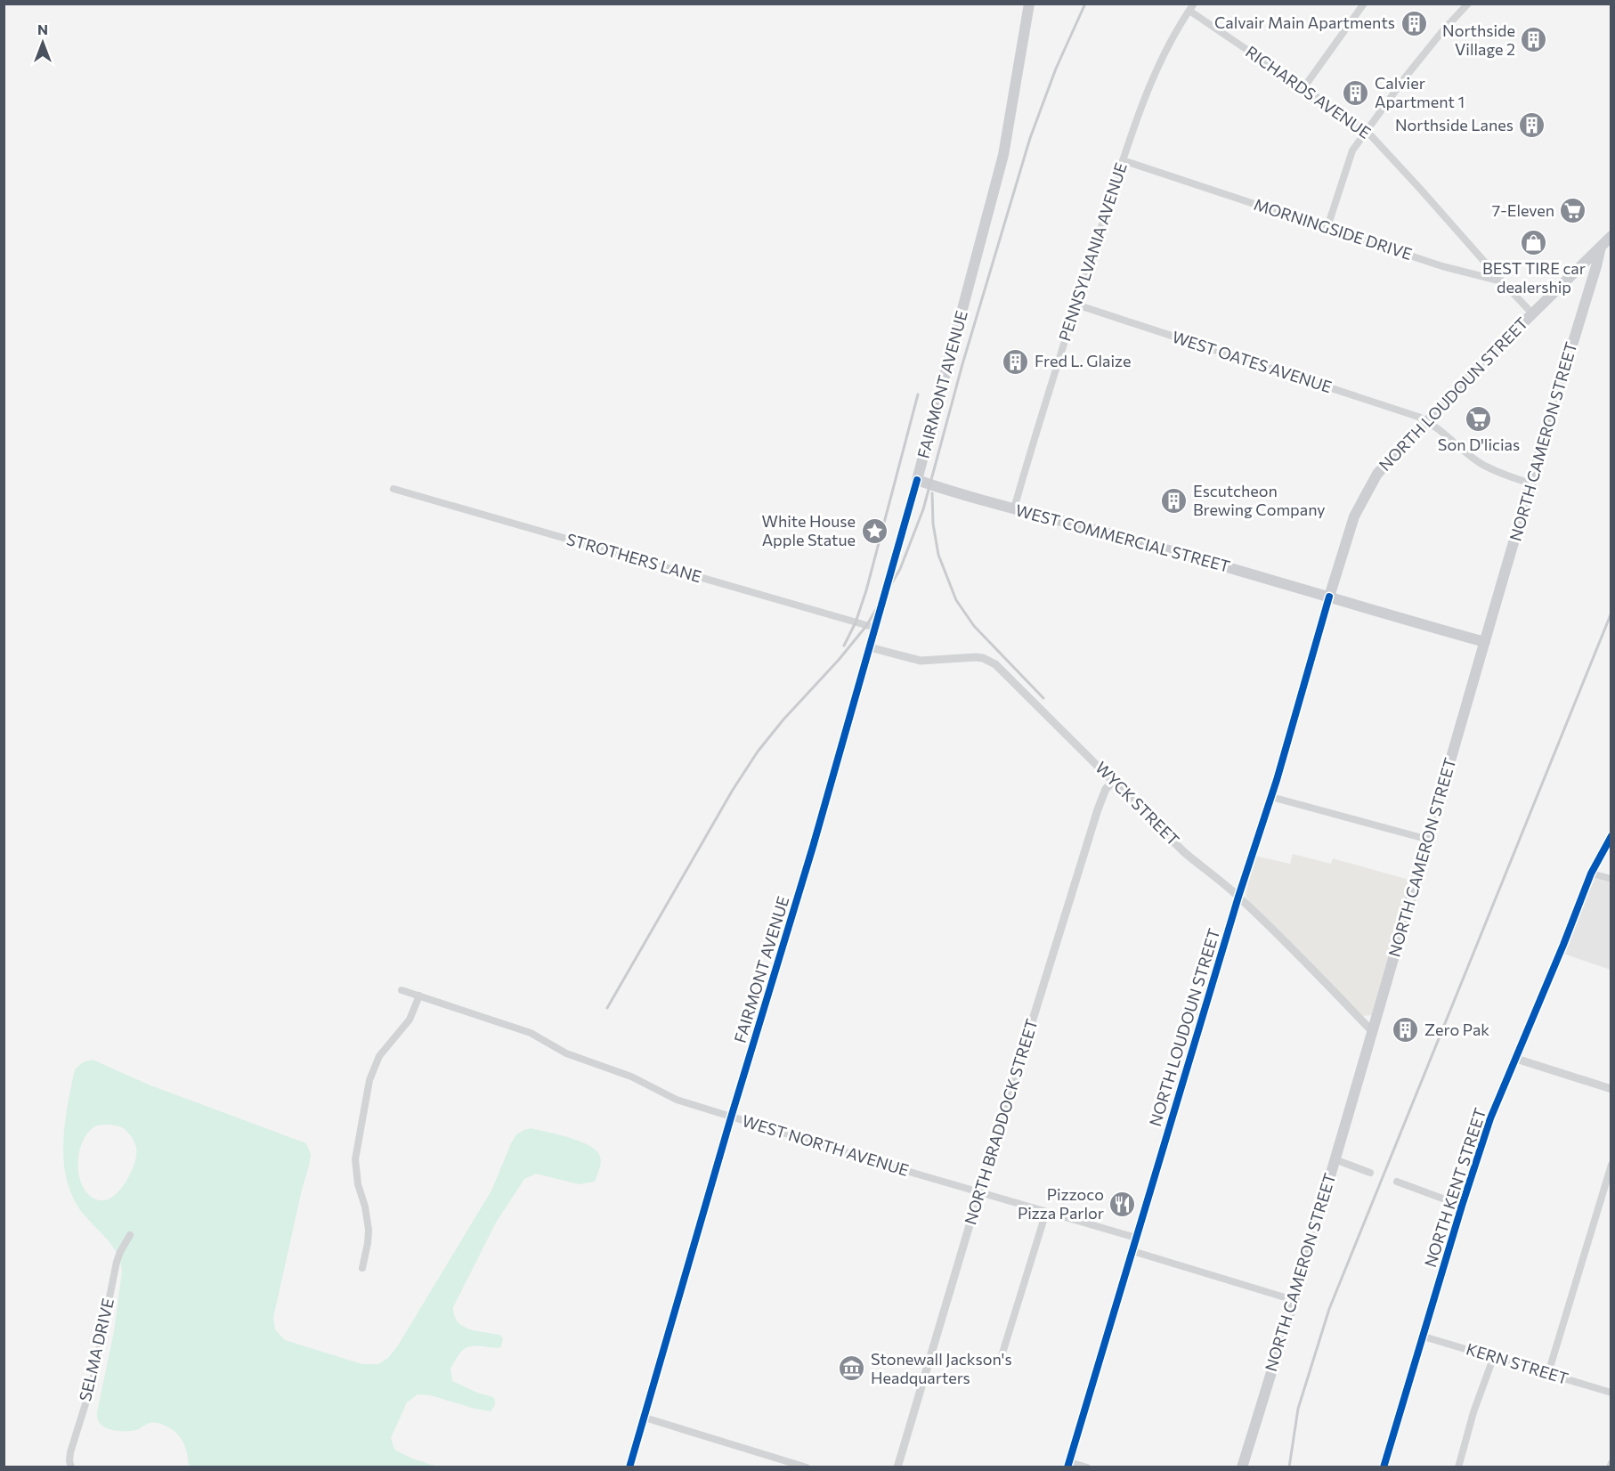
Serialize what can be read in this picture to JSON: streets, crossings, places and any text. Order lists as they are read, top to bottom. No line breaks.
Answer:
{"streets":{"main road":["FAIRMONT AVENUE","NORTH LOUDOUN STREET","NORTH CAMERON STREET","WEST COMMERCIAL STREET"],"street":["RICHARDS AVENUE","MORNINGSIDE DRIVE","PENNSYLVANIA AVENUE","WEST OATES AVENUE","STROTHERS LANE","WYCK STREET","NORTH BRADDOCK STREET","WEST NORTH AVENUE","NORTH KENT STREET","SELMA DRIVE","KERN STREET"]},"crossings":[["RICHARDS AVENUE","MORNINGSIDE DRIVE"],["RICHARDS AVENUE","PENNSYLVANIA AVENUE"],["MORNINGSIDE DRIVE","PENNSYLVANIA AVENUE"],["PENNSYLVANIA AVENUE","WEST OATES AVENUE"],["PENNSYLVANIA AVENUE","WEST COMMERCIAL STREET"],["WEST OATES AVENUE","NORTH LOUDOUN STREET"],["FAIRMONT AVENUE","WEST COMMERCIAL STREET"],["FAIRMONT AVENUE","STROTHERS LANE"],["FAIRMONT AVENUE","WYCK STREET"],["FAIRMONT AVENUE","WEST NORTH AVENUE"],["NORTH LOUDOUN STREET","NORTH CAMERON STREET"],["NORTH LOUDOUN STREET","WEST COMMERCIAL STREET"],["NORTH LOUDOUN STREET","WYCK STREET"],["NORTH LOUDOUN STREET","WEST NORTH AVENUE"],["NORTH CAMERON STREET","WEST COMMERCIAL STREET"],["NORTH CAMERON STREET","WYCK STREET"],["WYCK STREET","NORTH BRADDOCK STREET"],["NORTH BRADDOCK STREET","WEST NORTH AVENUE"],["NORTH KENT STREET","KERN STREET"]],"places":{"building":["Calvair Main Apartments","Northside Village 2","Calvier Apartment 1","Northside Lanes","Fred L. Glaize","Escutcheon Brewing Company","Zero Pak"],"supermarket":["7-Eleven","Son D'licias"],"shop":["BEST TIRE car dealership"],"place":["White House Apple Statue"],"restaurant":["Pizzoco Pizza Parlor"],"museum":["Stonewall Jackson's Headquarters"]},"north":"top"}
